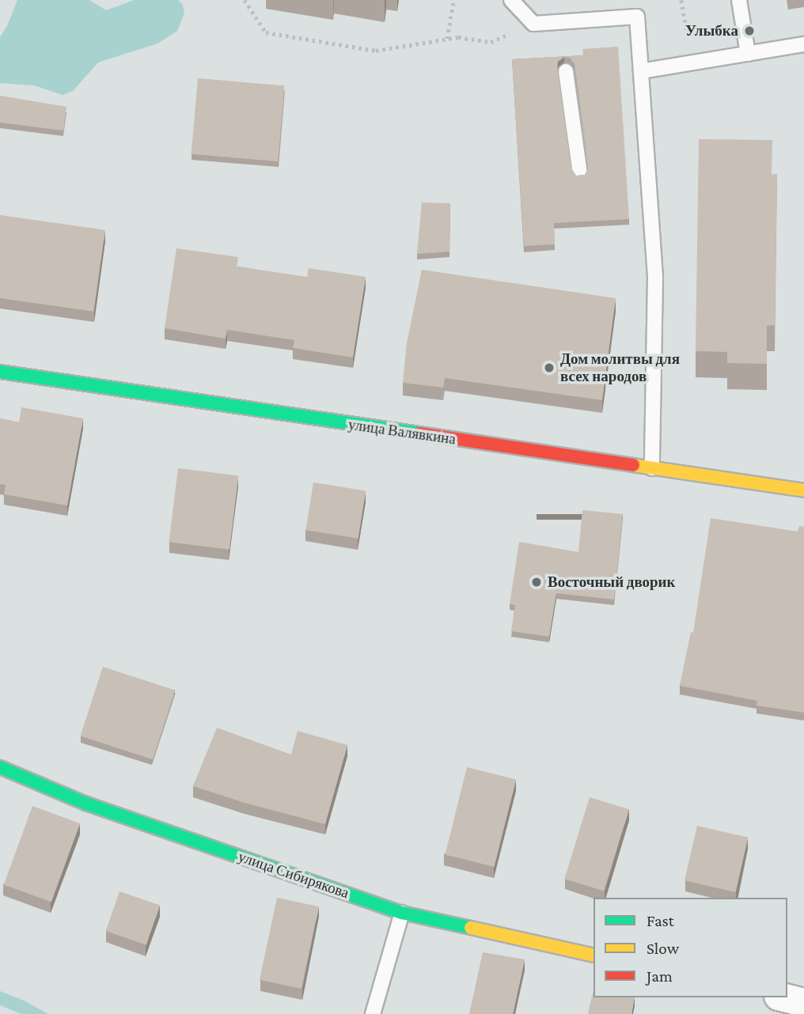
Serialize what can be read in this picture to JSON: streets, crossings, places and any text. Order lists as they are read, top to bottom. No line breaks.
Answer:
{"streets":{"street":["улица Валявкина","улица Сибирякова"]},"places":["Улыбка","Дом молитвы для всех народов","Восточный дворик"],"legend":["Fast","Slow","Jam"]}
